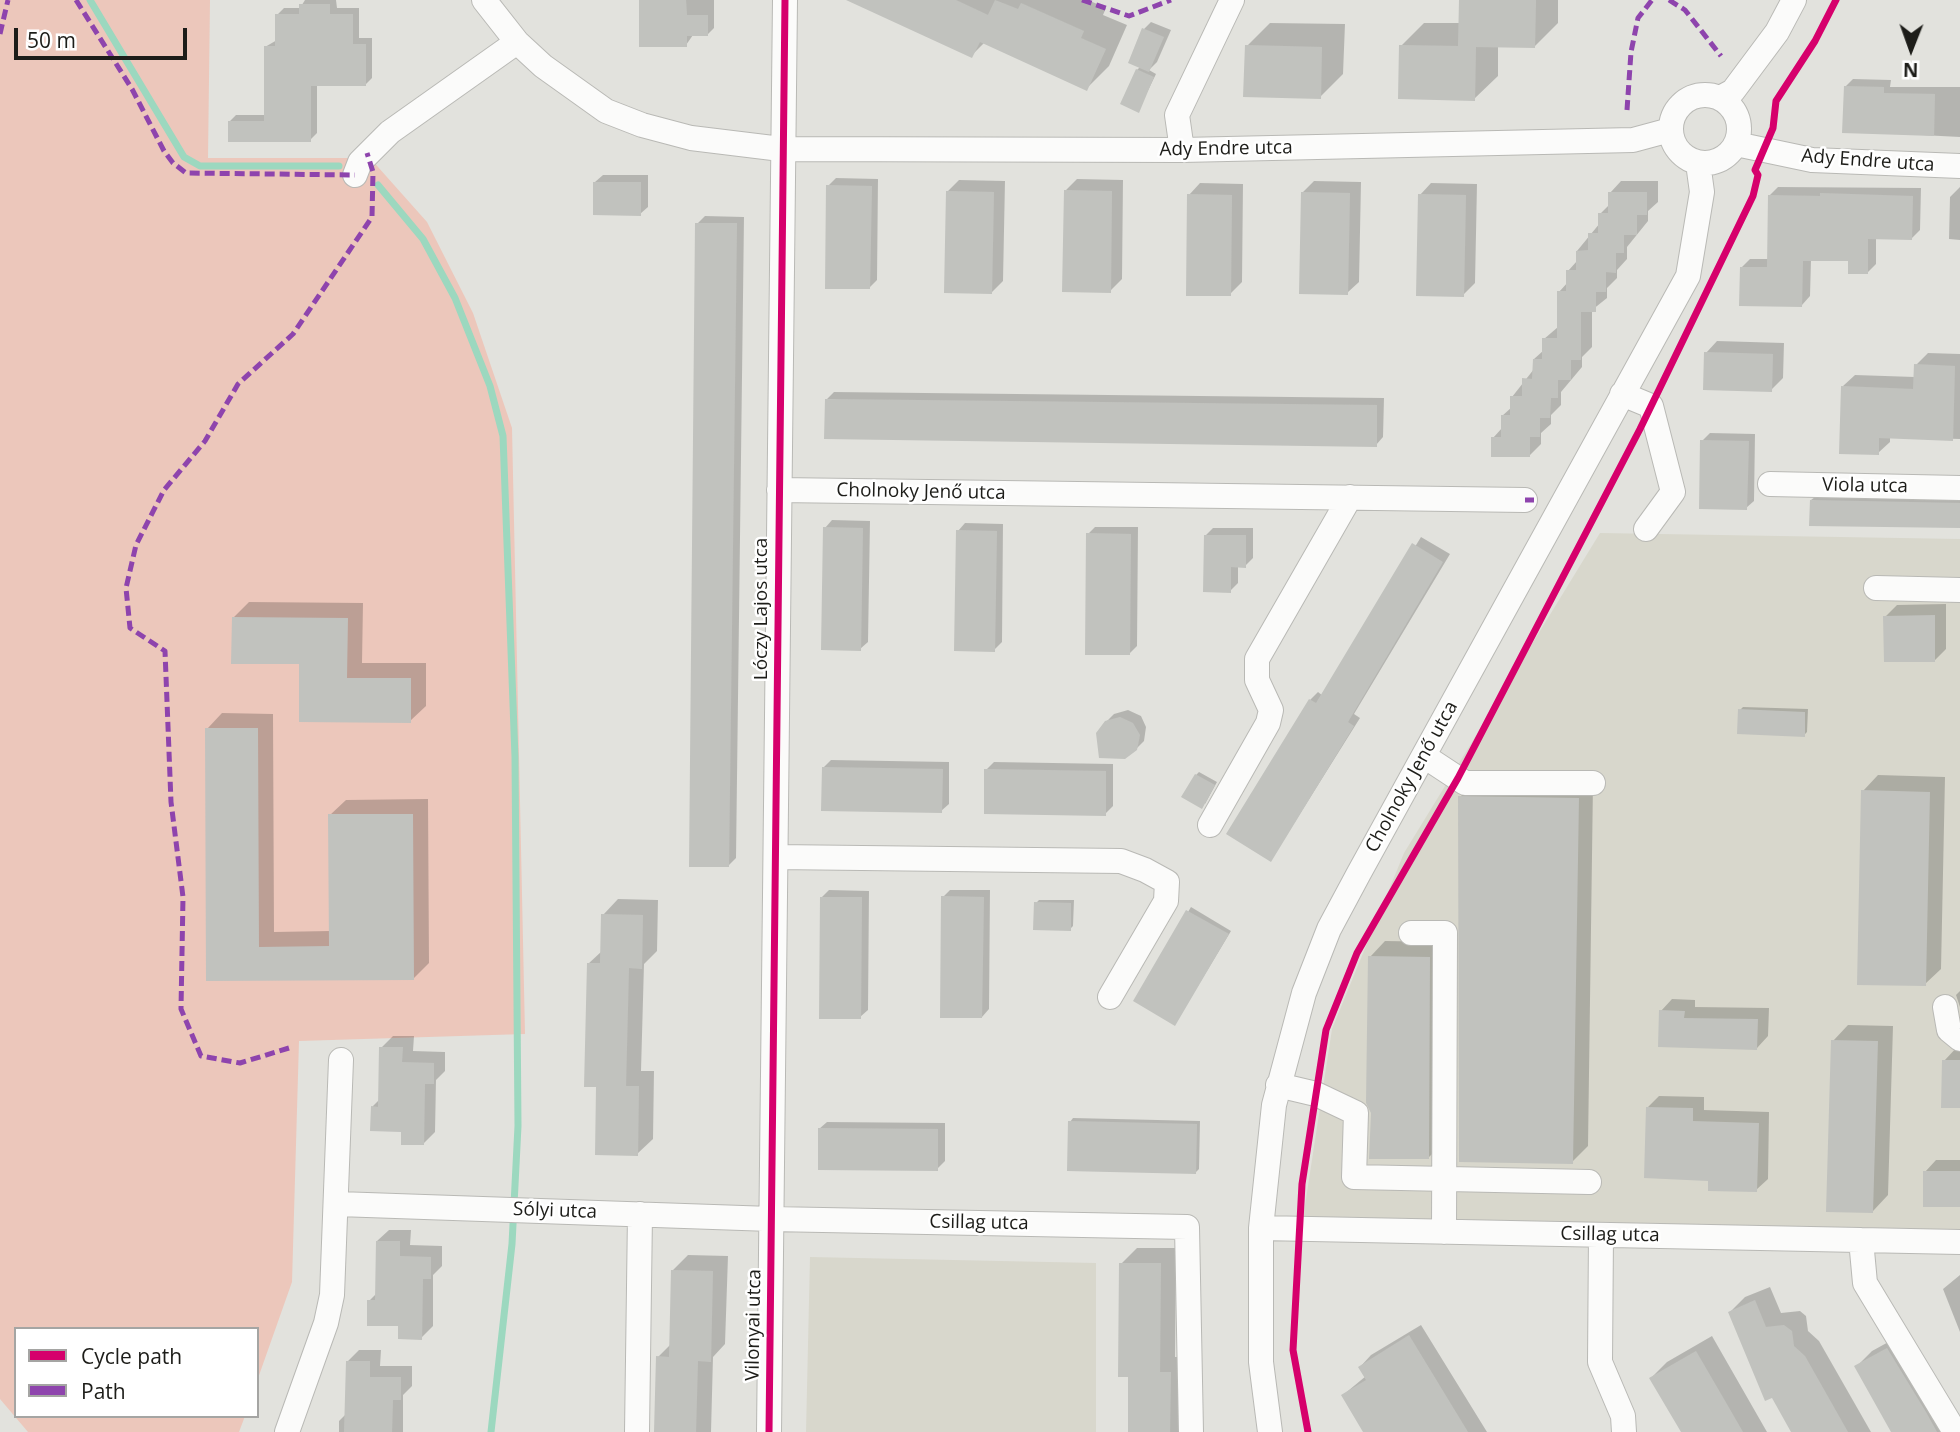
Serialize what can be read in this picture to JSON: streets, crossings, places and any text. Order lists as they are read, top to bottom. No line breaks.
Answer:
{"streets":{"street":["Ady Endre utca","Viola utca","Cholnoky Jenő utca","Lóczy Lajos utca","Sólyi utca","Csillag utca","Vilonyai utca"]},"crossings":[["Ady Endre utca","Cholnoky Jenő utca"],["Ady Endre utca","Lóczy Lajos utca"],["Cholnoky Jenő utca","Lóczy Lajos utca"],["Cholnoky Jenő utca","Csillag utca"],["Lóczy Lajos utca","Sólyi utca"],["Lóczy Lajos utca","Csillag utca"],["Lóczy Lajos utca","Vilonyai utca"],["Sólyi utca","Csillag utca"],["Sólyi utca","Vilonyai utca"],["Csillag utca","Vilonyai utca"]],"legend":["Cycle path","Path"],"scale_bar":"50 m","north":"bottom"}
